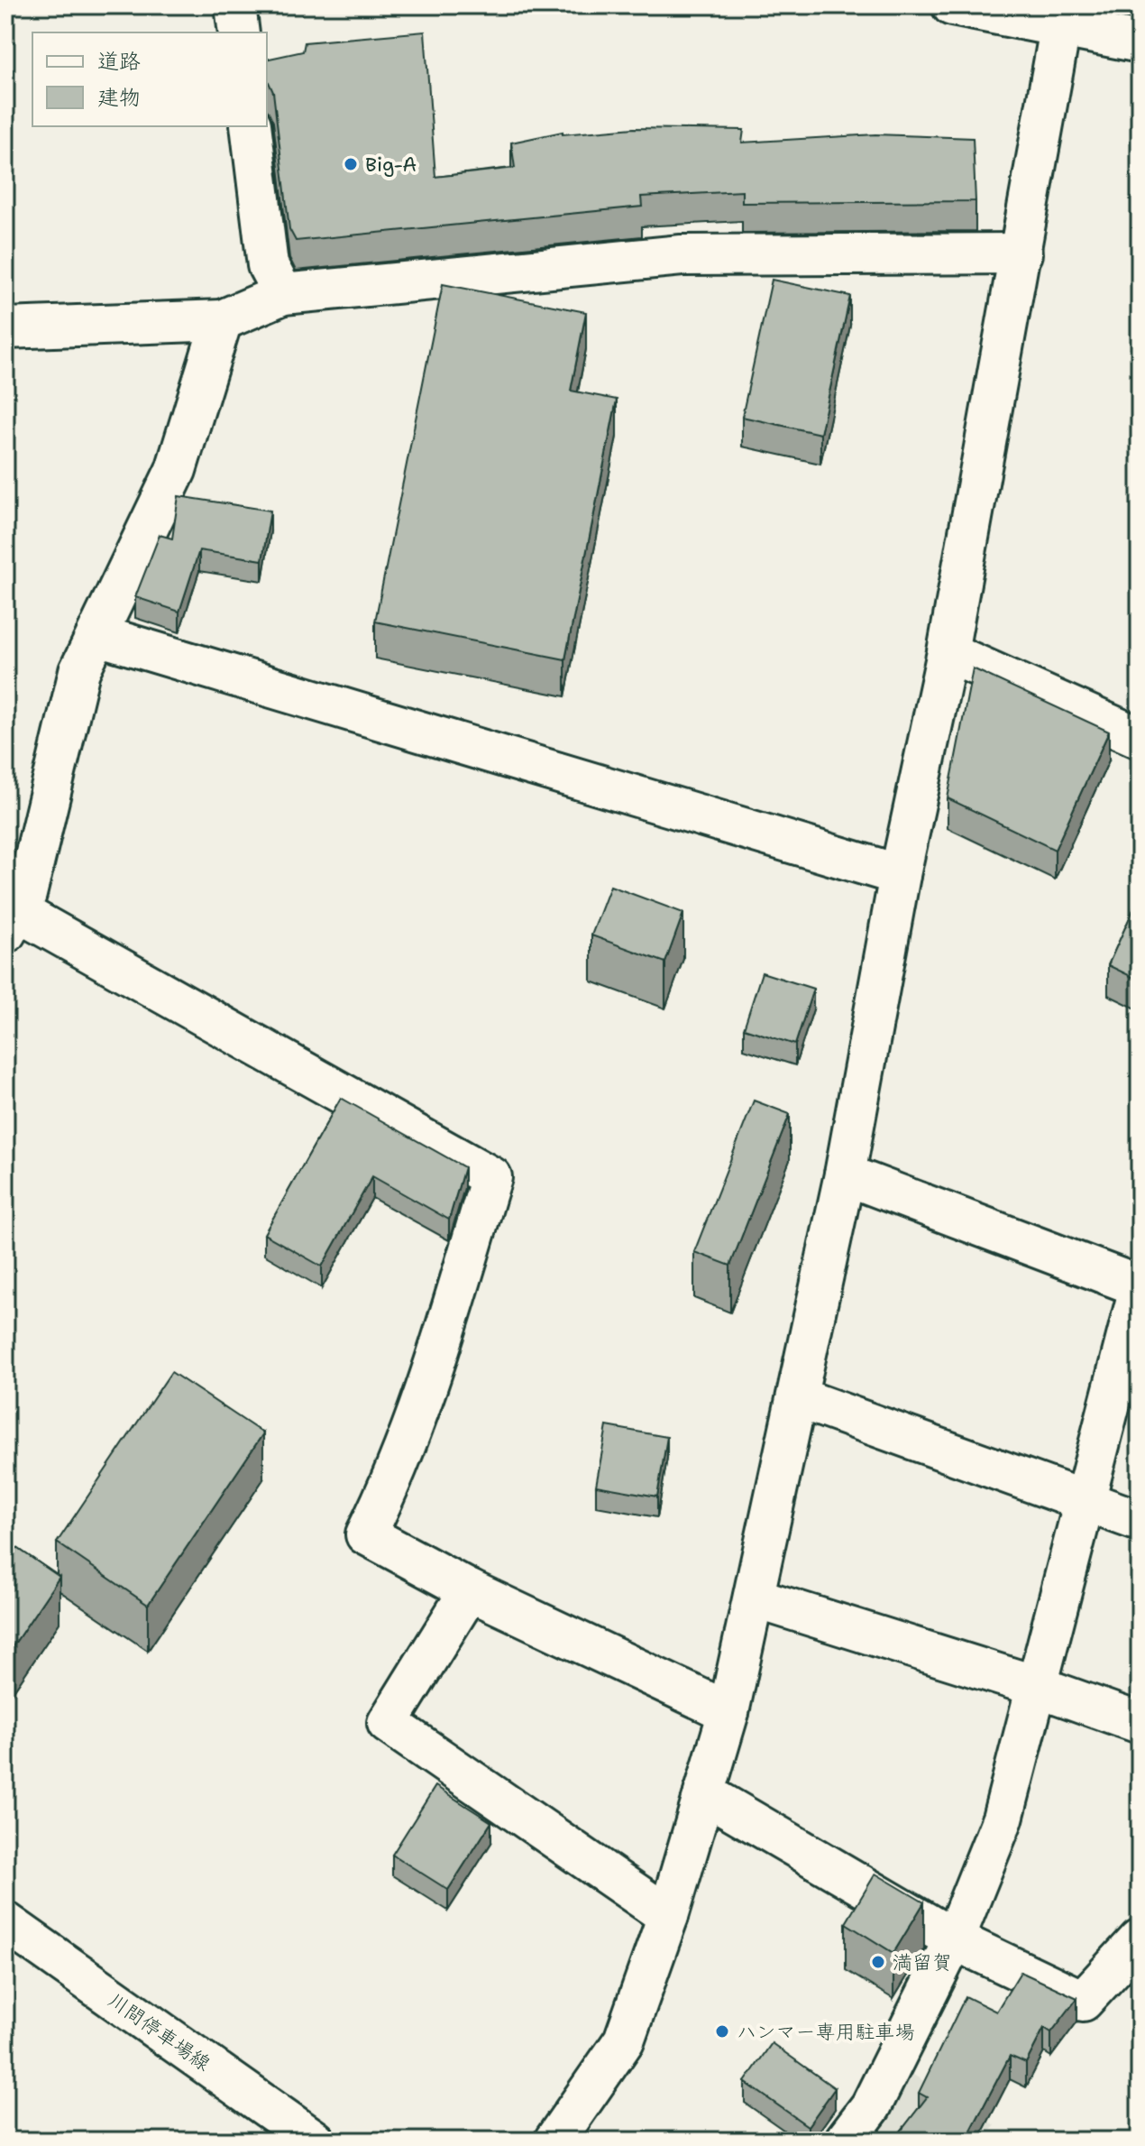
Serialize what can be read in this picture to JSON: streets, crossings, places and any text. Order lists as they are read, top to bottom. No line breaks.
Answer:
{"streets":{"street":["川間停車場線"]},"places":["Big-A","満留賀","ハンマー専用駐車場"],"legend":["道路","建物"]}
